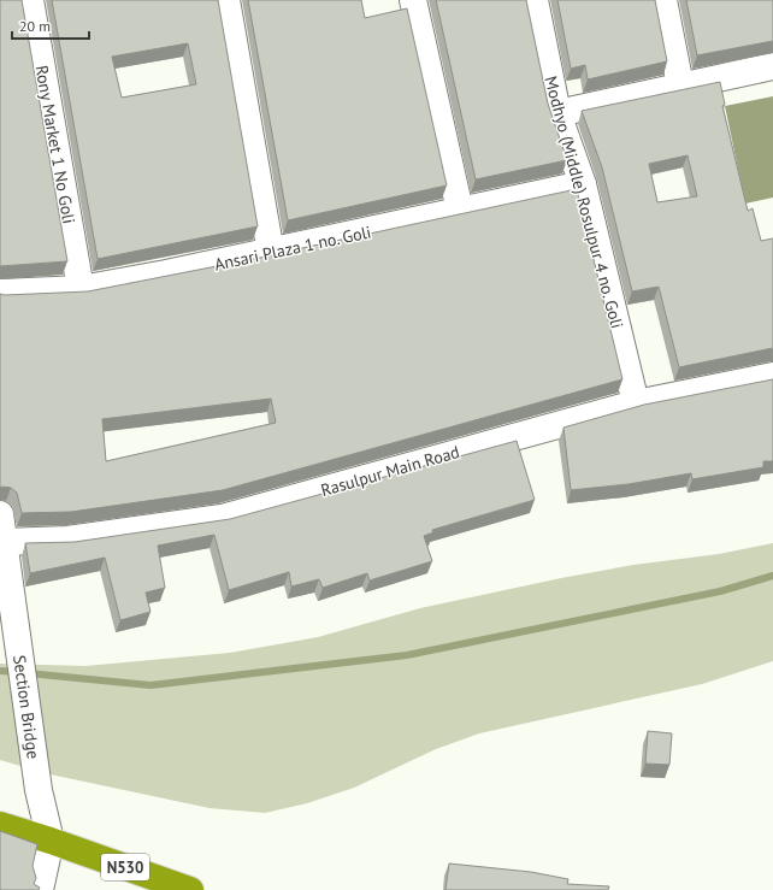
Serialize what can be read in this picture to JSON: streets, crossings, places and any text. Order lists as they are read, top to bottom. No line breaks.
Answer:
{"streets":{"highway":["N530"],"street":["Rony Market 1 No Goli","Modhyo (Middle) Rosulpur 4 no. Goli","Ansari Plaza 1 no. Goli","Rasulpur Main Road","Section Bridge"]},"crossings":[["Rony Market 1 No Goli","Ansari Plaza 1 no. Goli"],["Modhyo (Middle) Rosulpur 4 no. Goli","Ansari Plaza 1 no. Goli"],["Modhyo (Middle) Rosulpur 4 no. Goli","Rasulpur Main Road"],["Rasulpur Main Road","Section Bridge"],["Section Bridge","N530"]],"scale_bar":"20 m"}
